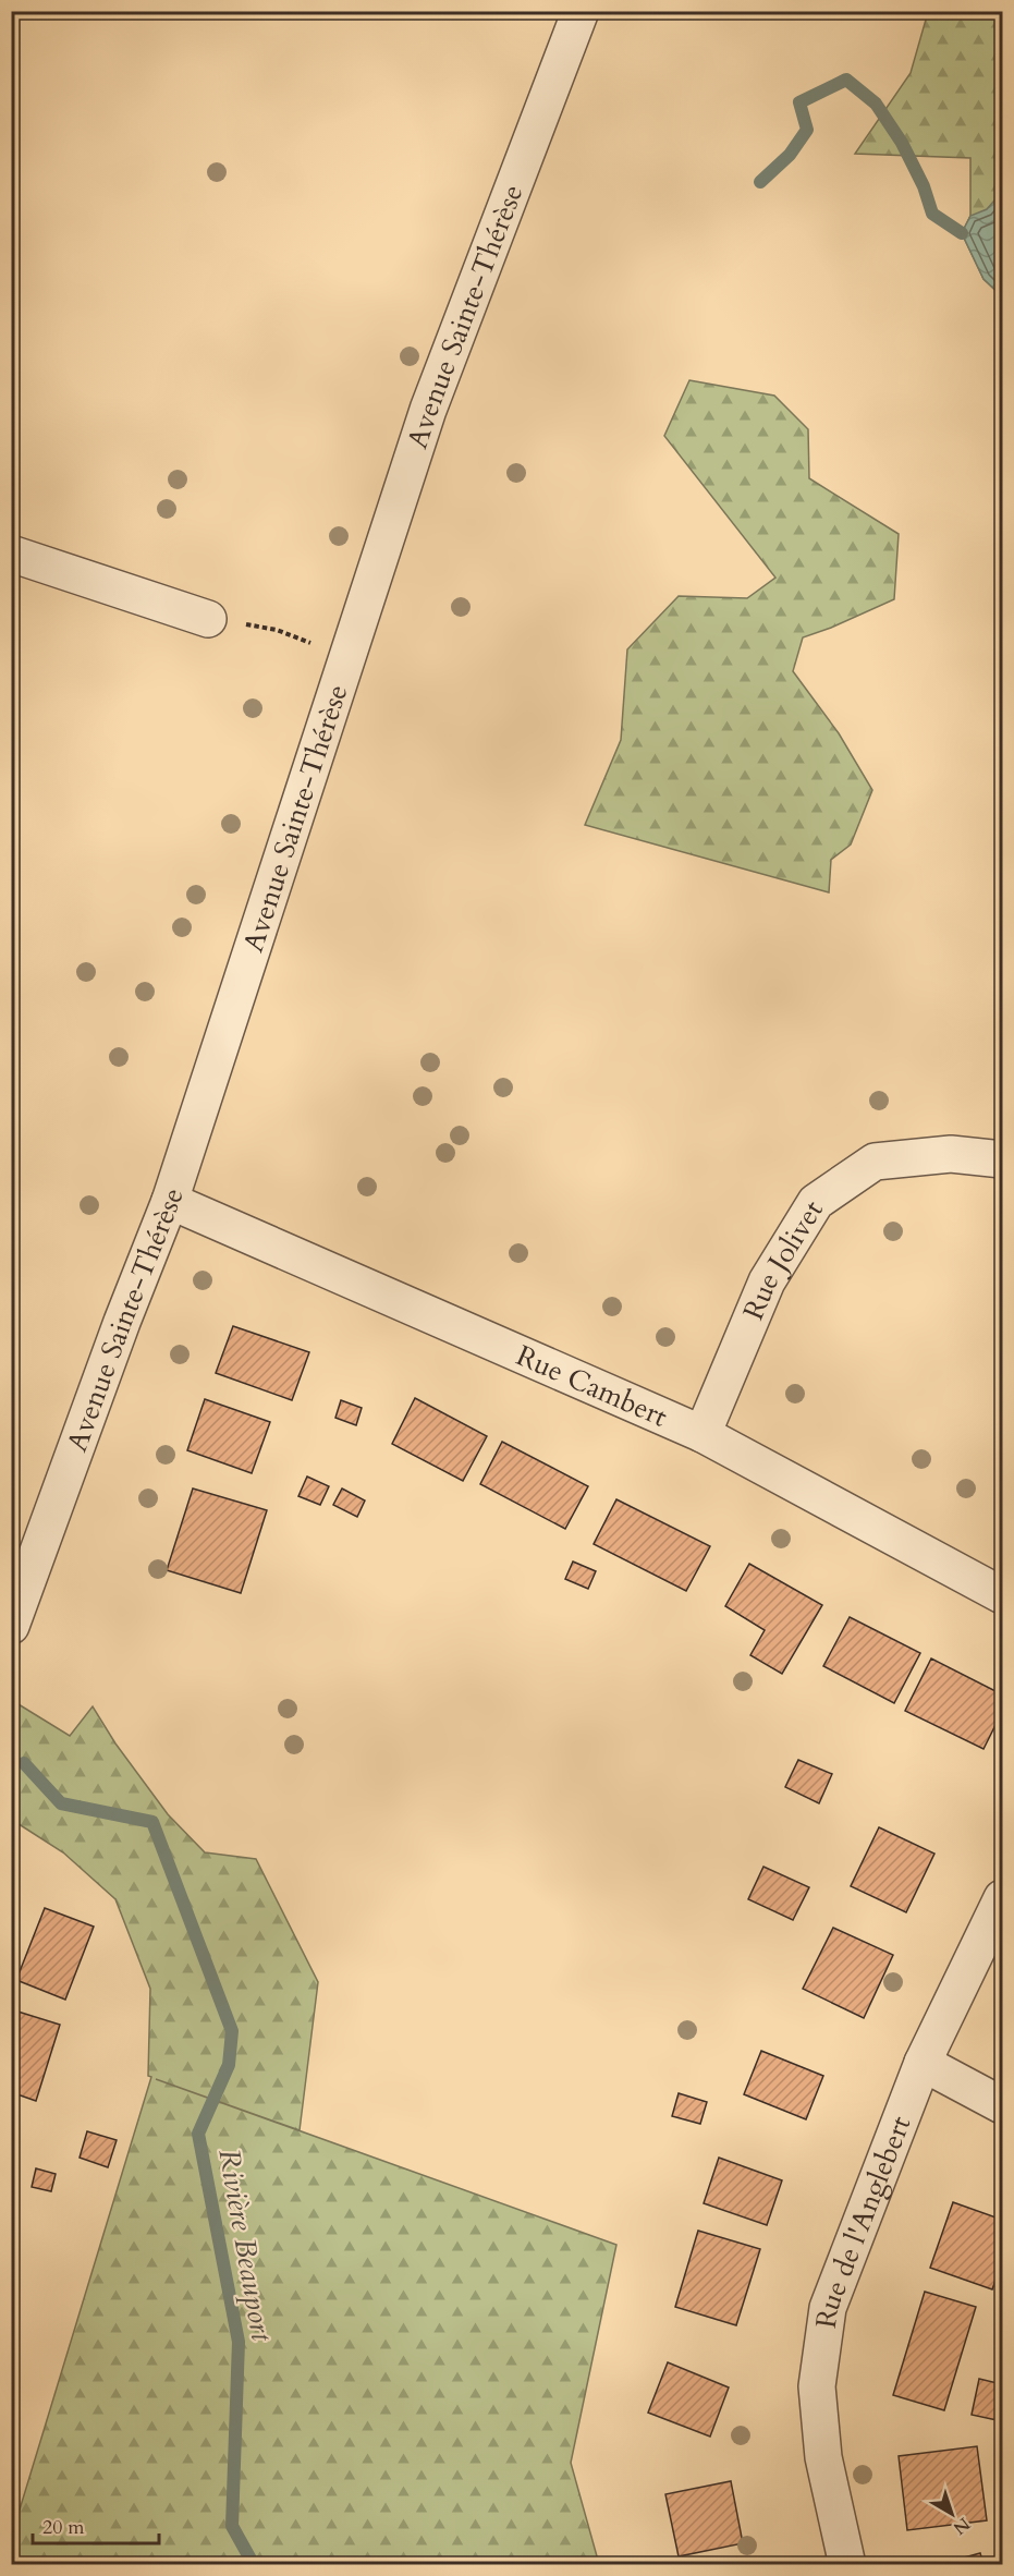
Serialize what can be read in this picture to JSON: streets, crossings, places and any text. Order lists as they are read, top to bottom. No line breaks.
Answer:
{"streets":{"street":["Avenue Sainte-Thérèse","Rue Jolivet","Rue Cambert","Rue de l'Anglebert"]},"crossings":[["Avenue Sainte-Thérèse","Rue Cambert"],["Rue Jolivet","Rue Cambert"]],"water":["Rivière Beauport"],"scale_bar":"20 m","north":"bottom right"}
